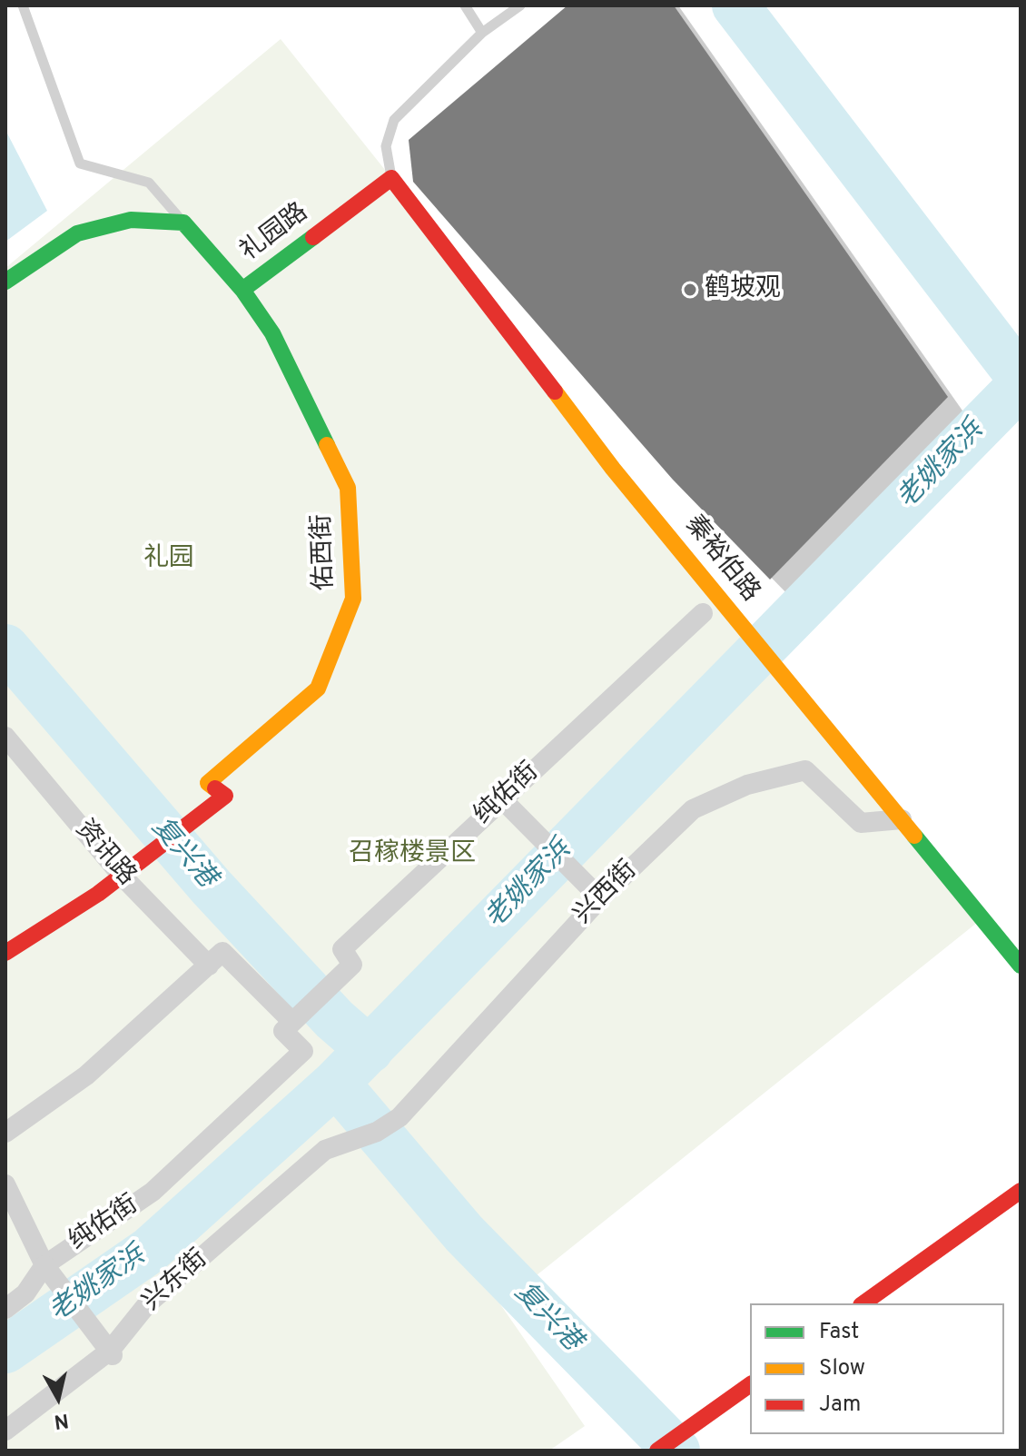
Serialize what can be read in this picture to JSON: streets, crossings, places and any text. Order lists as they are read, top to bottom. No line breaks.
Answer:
{"streets":{"street":["礼园路","佑西街","秦裕伯路","纯佑街","资讯路","兴西街","兴东街"]},"crossings":[["礼园路","佑西街"],["礼园路","秦裕伯路"],["佑西街","资讯路"],["秦裕伯路","兴西街"],["兴西街","兴东街"]],"water":["老姚家浜","复兴港"],"parks":["礼园","召稼楼景区"],"places":["鹤坡观"],"legend":["Fast","Slow","Jam"],"north":"bottom"}
